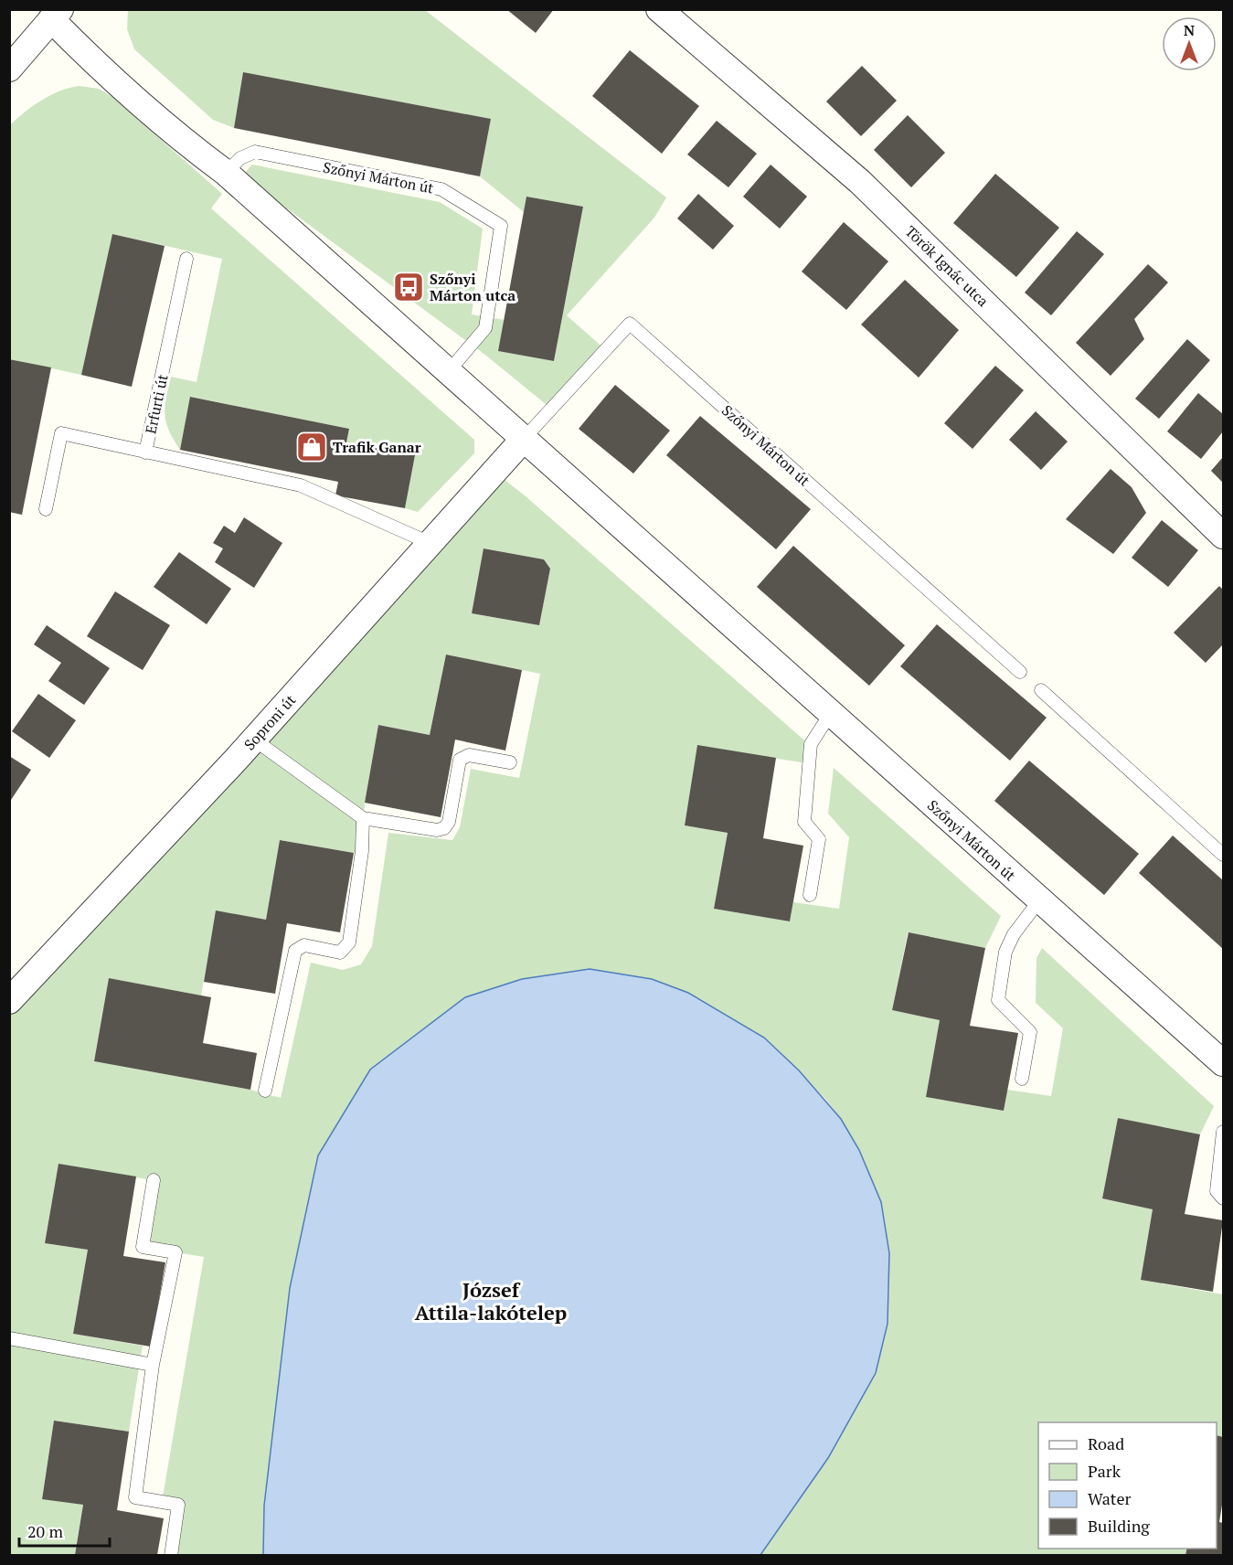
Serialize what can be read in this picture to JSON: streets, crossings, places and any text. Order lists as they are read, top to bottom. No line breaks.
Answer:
{"streets":{"street":["Szőnyi Márton út","Török Ignác utca","Soproni út"],"lane":["Erfurti út"]},"crossings":[["Szőnyi Márton út","Soproni út"]],"districts":["József Attila-lakótelep"],"places":{"bus stop":["Szőnyi Márton utca"],"shop":["Trafik Ganar"]},"legend":["Road","Park","Water","Building"],"scale_bar":"20 m","north":"top"}
